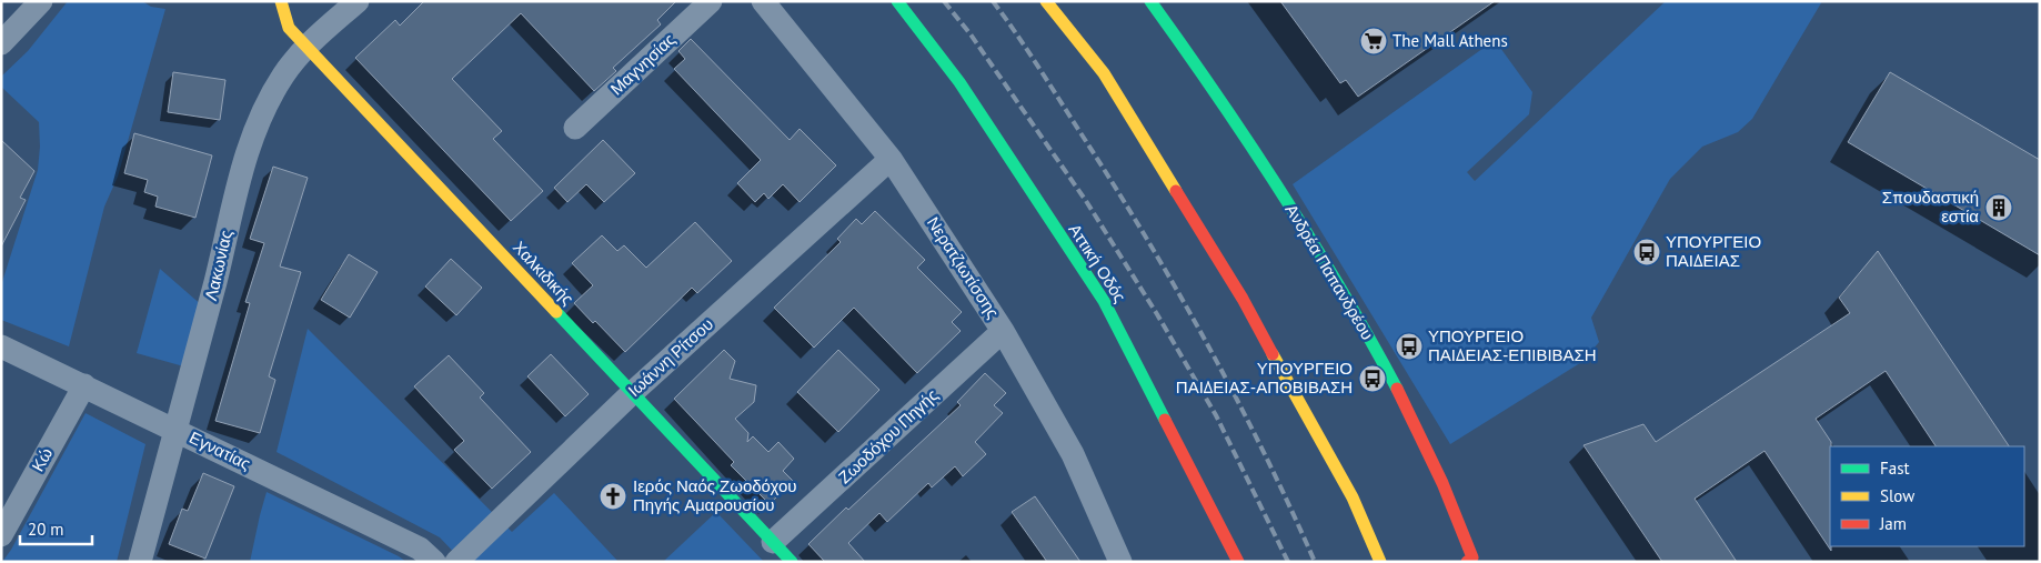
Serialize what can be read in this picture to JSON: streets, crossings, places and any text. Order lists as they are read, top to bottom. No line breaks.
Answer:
{"streets":{"main road":["Αττική Οδός","Ανδρέα Παπανδρέου","Χαλκιδικής"],"street":["Μαγνησίας","Λακωνίας","Νερατζιωτίσσης","Ιωάννη Ρίτσου","Ζωοδόχου Πηγής","Εγνατίας","Κώ"]},"crossings":[["Λακωνίας","Χαλκιδικής"],["Λακωνίας","Εγνατίας"],["Νερατζιωτίσσης","Ιωάννη Ρίτσου"],["Νερατζιωτίσσης","Ζωοδόχου Πηγής"],["Χαλκιδικής","Ιωάννη Ρίτσου"],["Χαλκιδικής","Ζωοδόχου Πηγής"],["Εγνατίας","Κώ"]],"places":{"supermarket":["The Mall Athens"],"building":["Σπουδαστική εστία"],"bus stop":["ΥΠΟΥΡΓΕΙΟ ΠΑΙΔΕΙΑΣ","ΥΠΟΥΡΓΕΙΟ ΠΑΙΔΕΙΑΣ-ΕΠΙΒΙΒΑΣΗ","ΥΠΟΥΡΓΕΙΟ ΠΑΙΔΕΙΑΣ-ΑΠΟΒΙΒΑΣΗ"],"church":["Ιερός Ναός Ζωοδόχου Πηγής Αμαρουσίου"]},"legend":["Fast","Slow","Jam"],"scale_bar":"20 m"}
